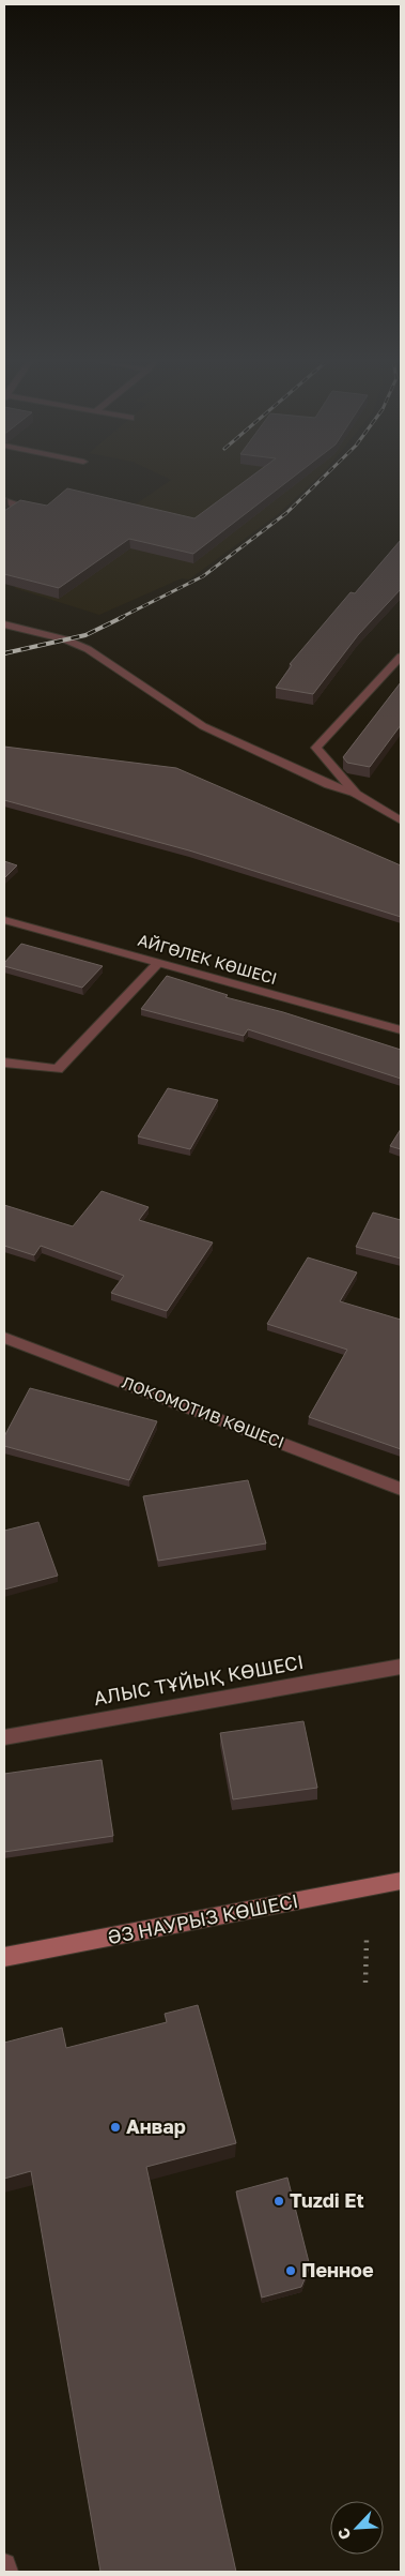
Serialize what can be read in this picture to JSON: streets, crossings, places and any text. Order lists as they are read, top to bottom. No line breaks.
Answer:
{"streets":{"main road":["ӘЗ НАУРЫЗ КӨШЕСІ"],"street":["АЙГӨЛЕК КӨШЕСІ","ЛОКОМОТИВ КӨШЕСІ","АЛЫС ТҰЙЫҚ КӨШЕСІ"]},"places":["Анвар","Tuzdi Et","Пенное"],"north":"bottom left"}
